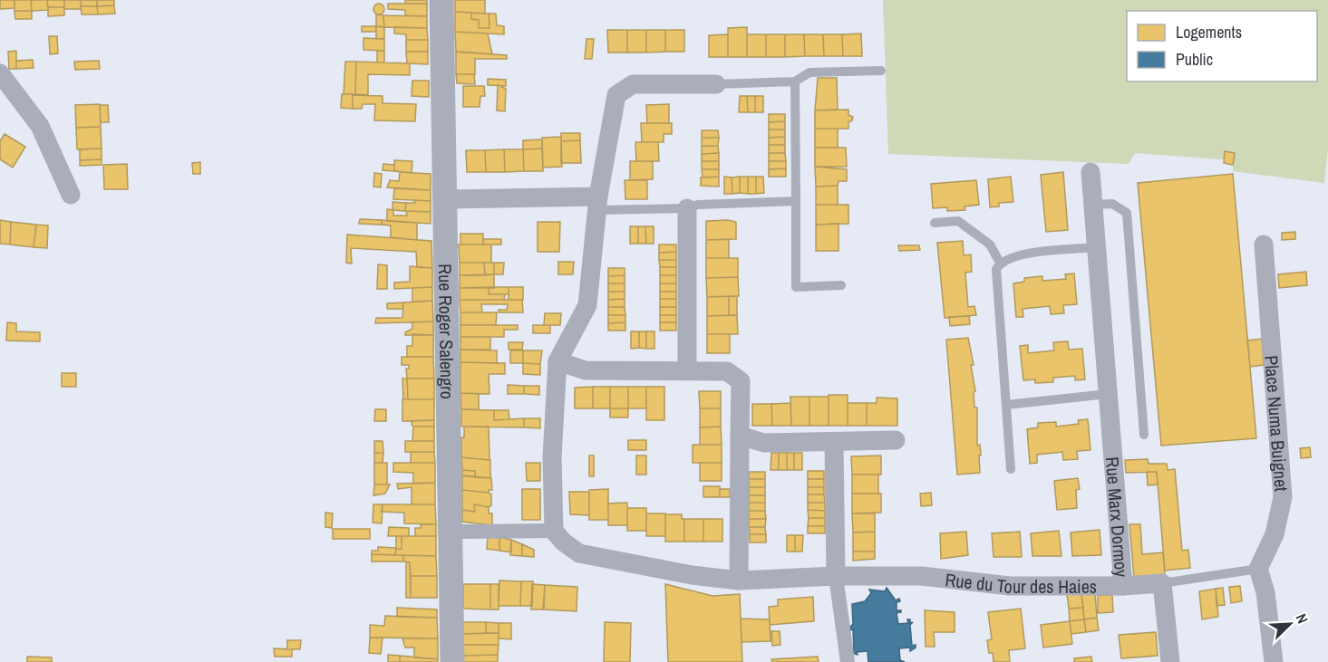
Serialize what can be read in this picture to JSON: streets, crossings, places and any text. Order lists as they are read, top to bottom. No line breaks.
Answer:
{"streets":{"street":["Rue Roger Salengro","Place Numa Buignet","Rue Marx Dormoy","Rue du Tour des Haies"]},"crossings":[["Rue Marx Dormoy","Rue du Tour des Haies"]],"legend":["Logements","Public"],"north":"top right"}
